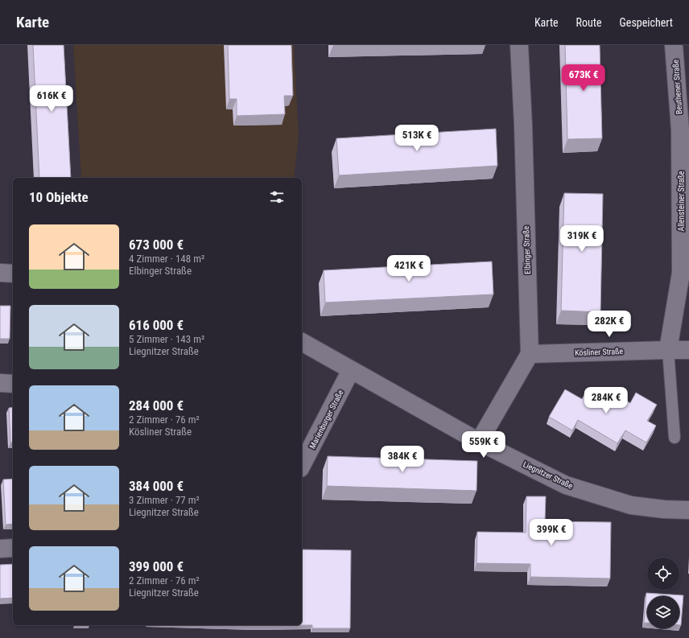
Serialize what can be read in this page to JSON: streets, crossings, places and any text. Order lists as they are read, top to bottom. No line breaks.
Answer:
{"streets":{"street":["Beuthener Straße","Allensteiner Straße","Elbinger Straße","Kösliner Straße","Marienburger Straße","Liegnitzer Straße"]},"crossings":[["Beuthener Straße","Allensteiner Straße"],["Allensteiner Straße","Kösliner Straße"],["Elbinger Straße","Kösliner Straße"],["Marienburger Straße","Liegnitzer Straße"]],"page":{"header":"Karte","nav":["Karte","Route","Gespeichert"],"price":["673K €","616K €","513K €","319K €","421K €","282K €","284K €","559K €","384K €","399K €"],"heading":"10 Objekte","list":[{"name":"673 000 €","note":"4 Zimmer · 148 m² · Elbinger Straße"},{"name":"616 000 €","note":"5 Zimmer · 143 m² · Liegnitzer Straße"},{"name":"284 000 €","note":"2 Zimmer · 76 m² · Kösliner Straße"},{"name":"384 000 €","note":"3 Zimmer · 77 m² · Liegnitzer Straße"},{"name":"399 000 €","note":"2 Zimmer · 76 m² · Liegnitzer Straße"}]}}
